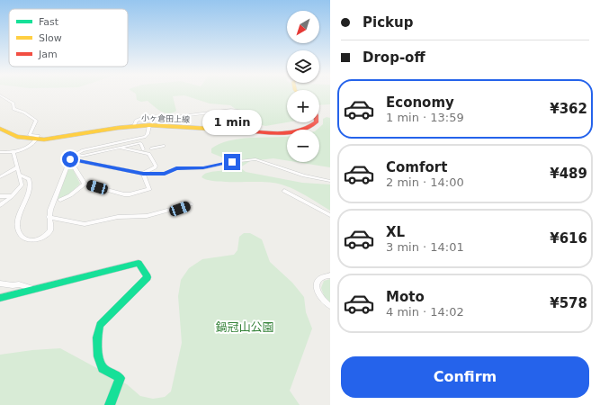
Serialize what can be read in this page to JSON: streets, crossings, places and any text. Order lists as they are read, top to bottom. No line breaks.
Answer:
{"streets":{"main road":["小ヶ倉田上線"]},"parks":["鍋冠山公園"],"legend":["Fast","Slow","Jam"],"north":"bottom left","page":{"banner":["Pickup","Drop-off"],"map_buttons":["+","−"],"list":[{"name":"Economy","note":"1 min · 13:59","value":"¥362"},{"name":"Comfort","note":"2 min · 14:00","value":"¥489"},{"name":"XL","note":"3 min · 14:01","value":"¥616"},{"name":"Moto","note":"4 min · 14:02","value":"¥578"}],"bubble":"1 min","buttons":"Confirm"}}
